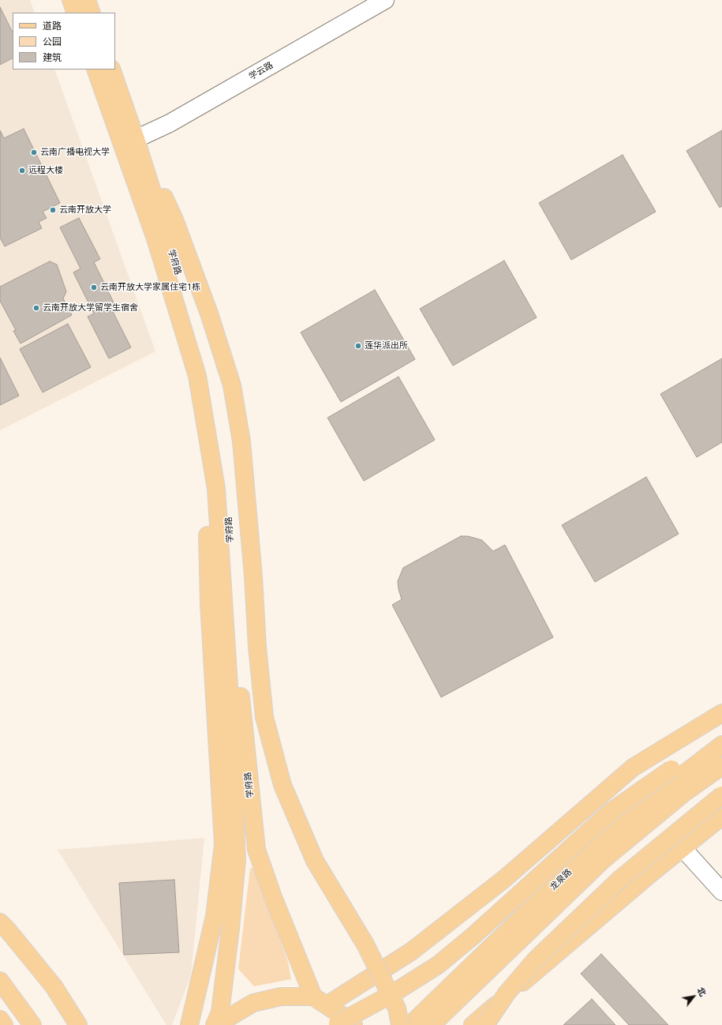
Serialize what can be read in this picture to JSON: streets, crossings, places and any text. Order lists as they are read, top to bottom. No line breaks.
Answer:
{"streets":{"main road":["学府路","龙泉路"],"street":["学云路"]},"crossings":[["学云路","学府路"]],"places":["云南广播电视大学","远程大楼","云南开放大学","云南开放大学家属住宅1栋","云南开放大学留学生宿舍","莲华派出所"],"legend":["道路","公园","建筑"],"north":"top right"}
